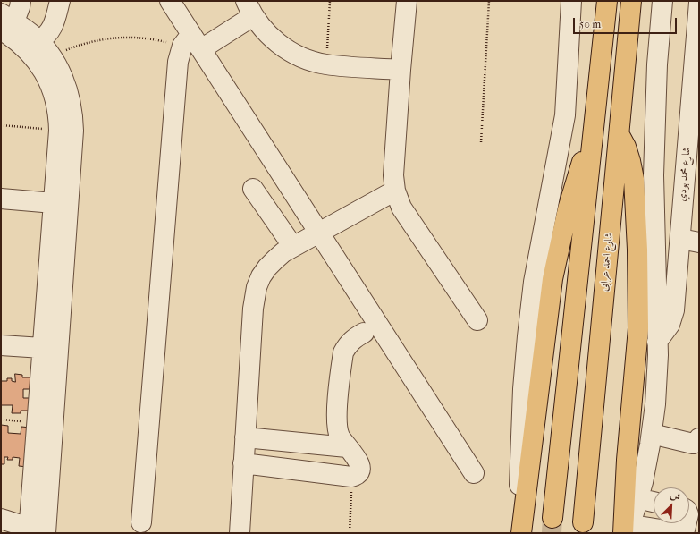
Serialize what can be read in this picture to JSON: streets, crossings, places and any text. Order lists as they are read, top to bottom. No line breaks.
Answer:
{"streets":{"highway":["شارع احمد عرابى"],"street":["شارع محمد بودي"]},"scale_bar":"50 m","north":"top right"}
